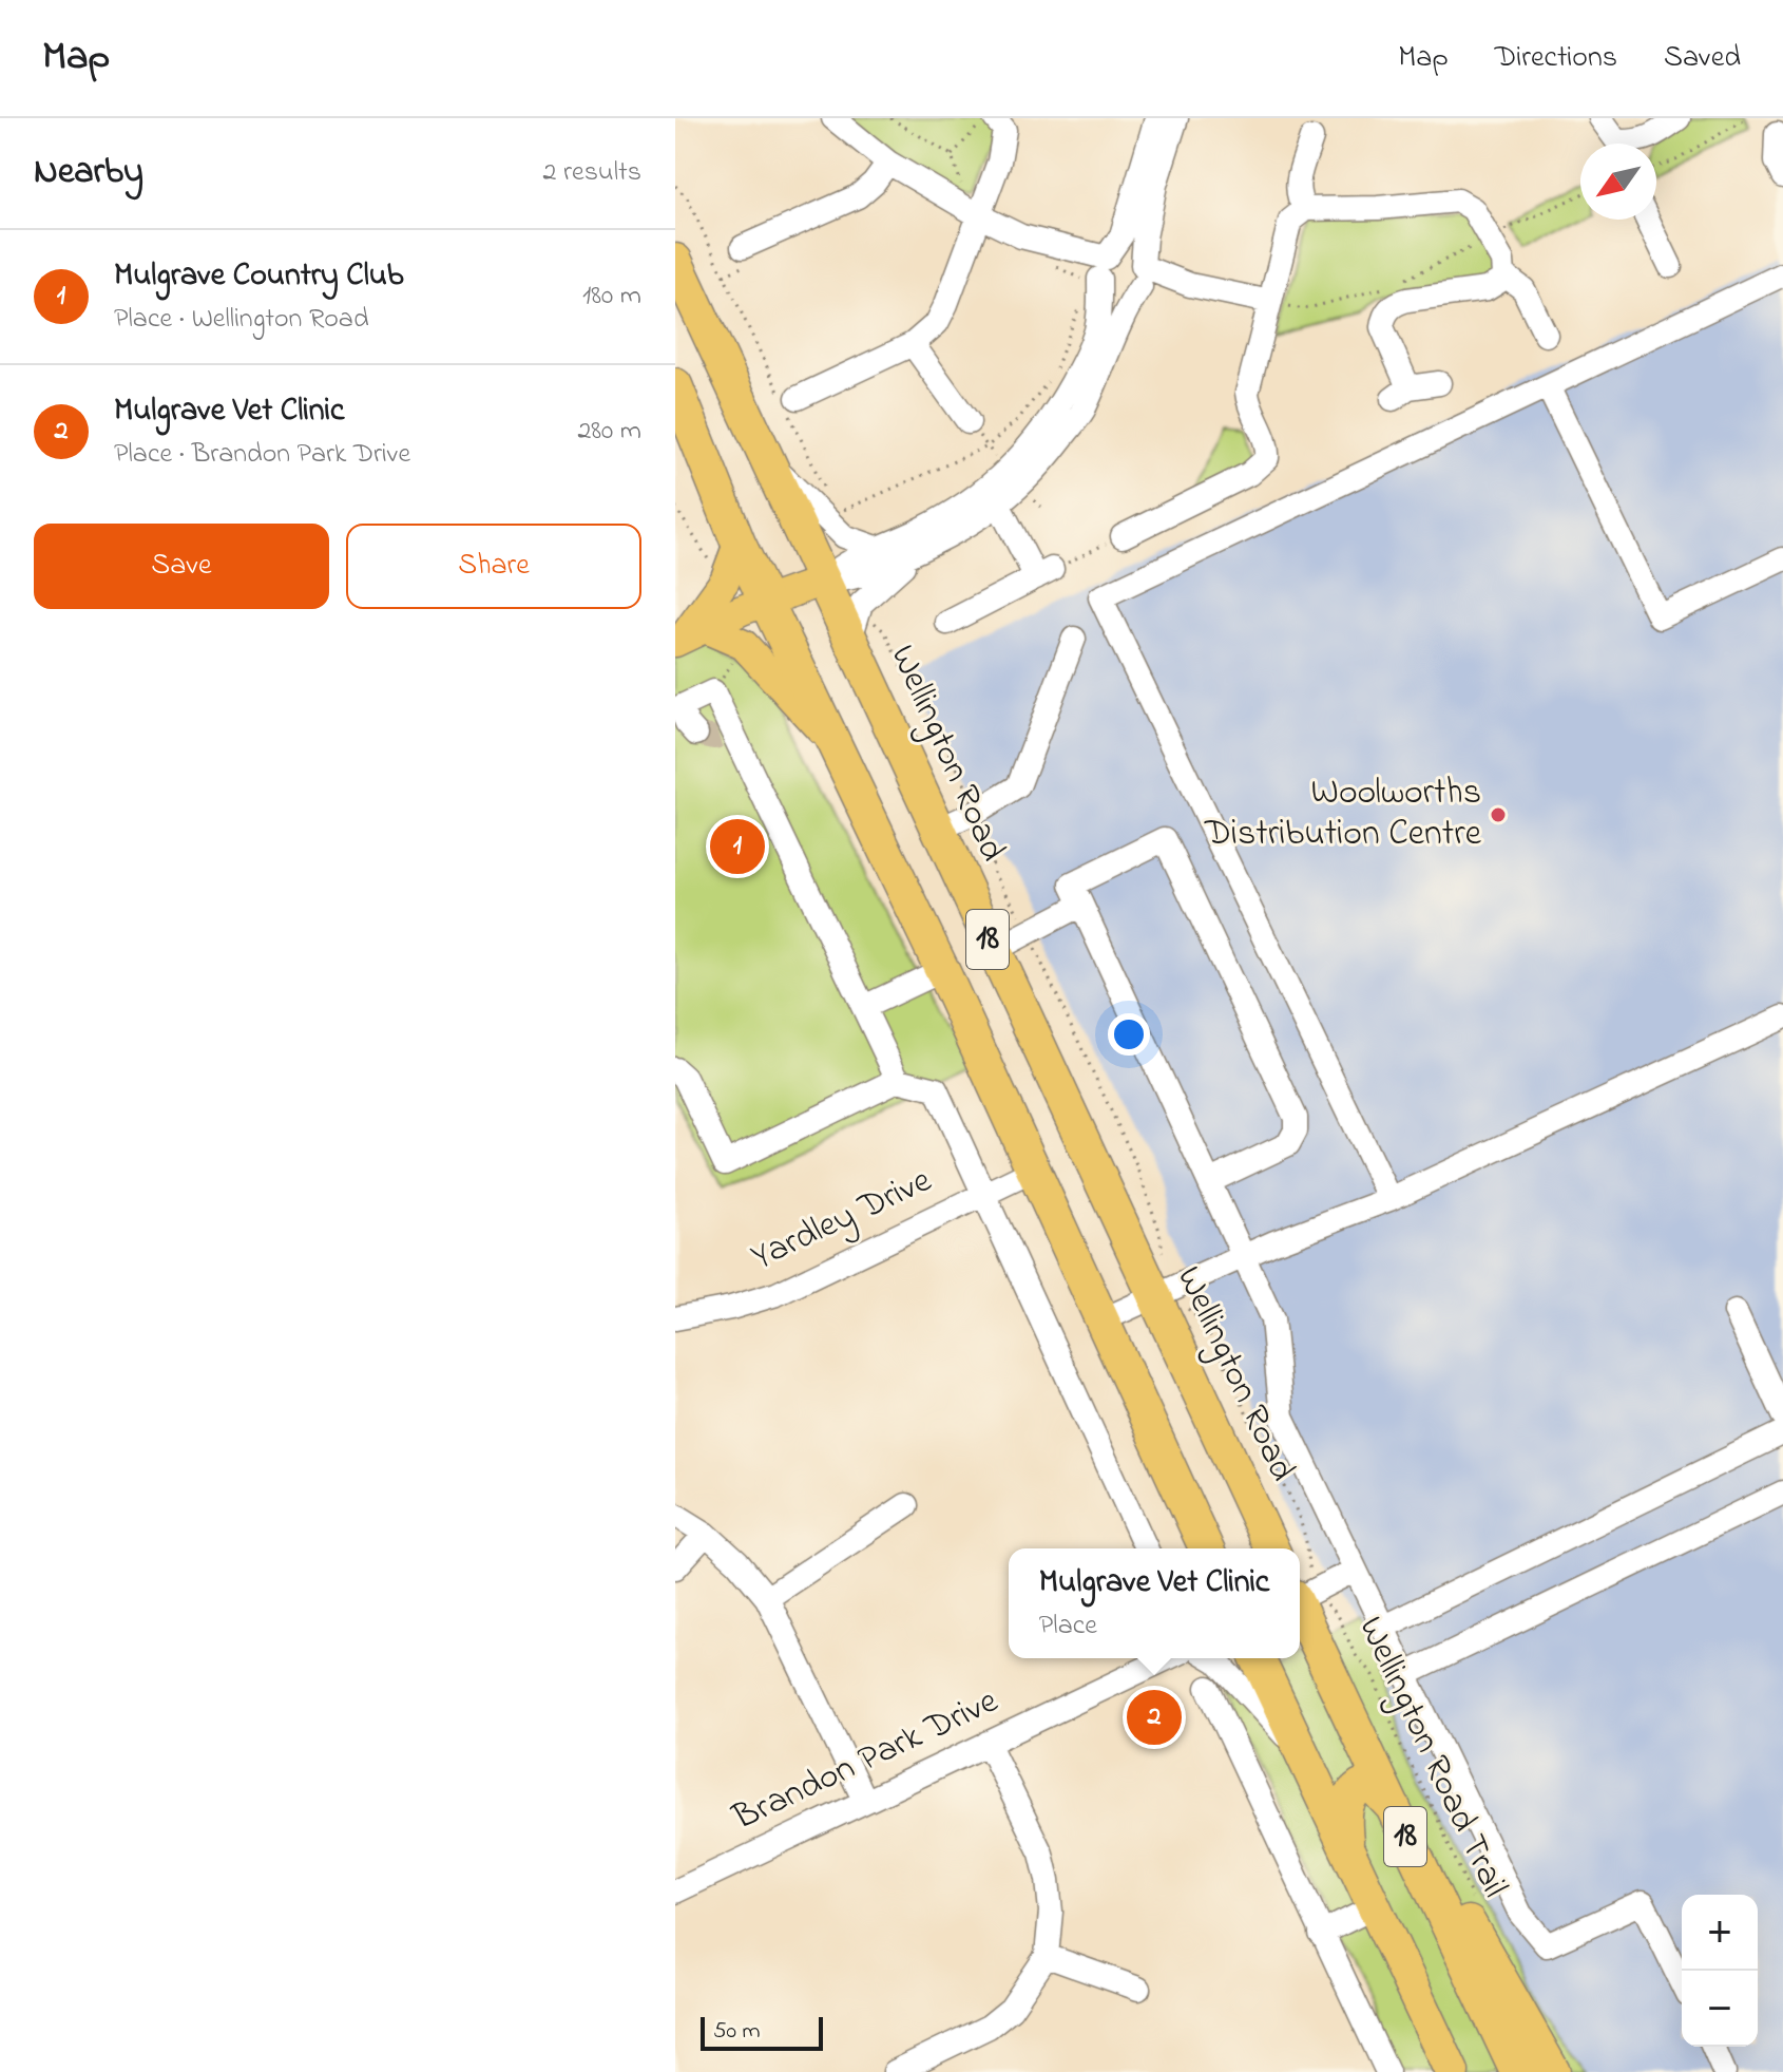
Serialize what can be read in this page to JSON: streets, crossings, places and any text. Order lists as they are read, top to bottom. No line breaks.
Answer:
{"streets":{"highway":["Wellington Road","18"],"street":["Yardley Drive","Brandon Park Drive"],"path":["Wellington Road Trail"]},"crossings":[["Wellington Road","Wellington Road Trail"],["18","Yardley Drive"],["18","Wellington Road Trail"]],"places":["Woolworths Distribution Centre"],"scale_bar":"50 m","north":"bottom left","page":{"header":"Map","nav":["Map","Directions","Saved"],"heading":["Nearby","2 results"],"list":[{"mark":"1","name":"Mulgrave Country Club","note":"Place · Wellington Road","value":"180 m"},{"mark":"2","name":"Mulgrave Vet Clinic","note":"Place · Brandon Park Drive","value":"280 m"}],"buttons":["Save","Share"],"pins":["1","2"],"popup":["Mulgrave Vet Clinic","Place"],"map_buttons":["+","−"],"scale":"50 m"}}
